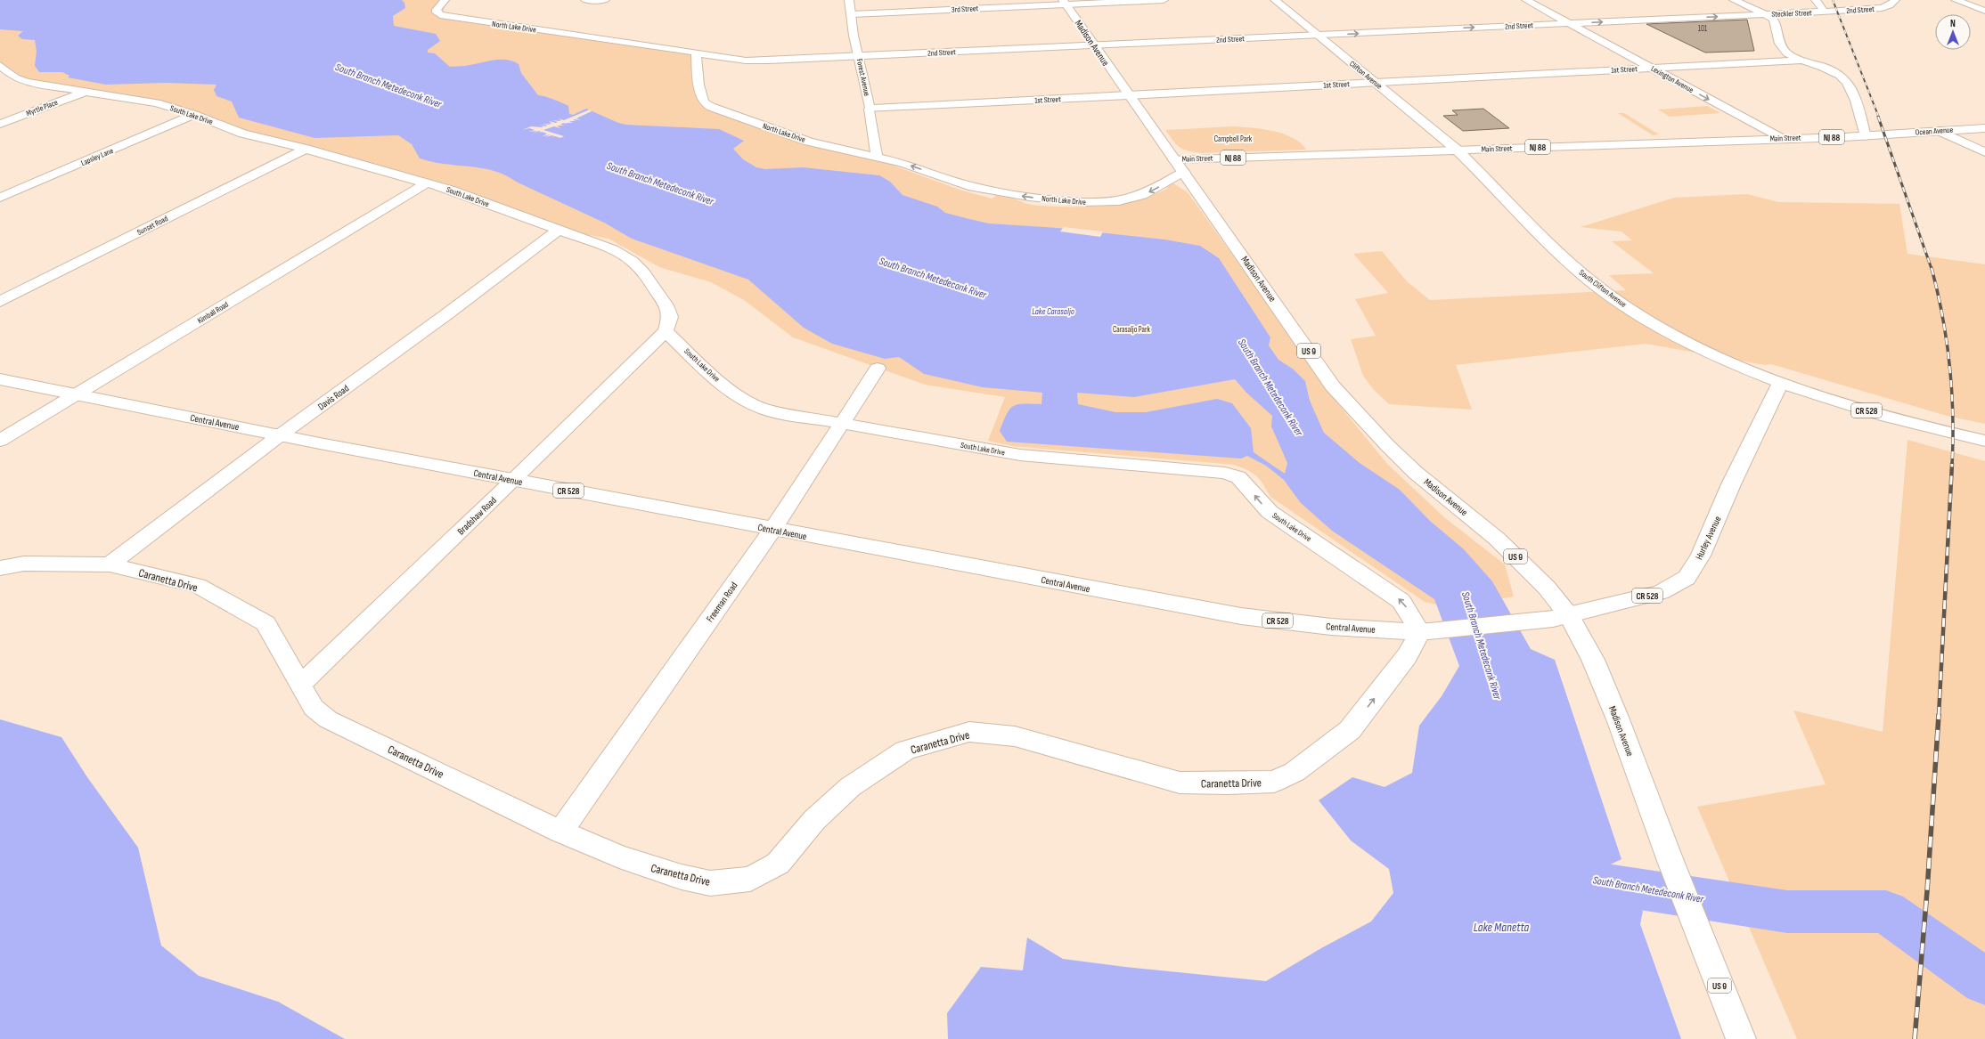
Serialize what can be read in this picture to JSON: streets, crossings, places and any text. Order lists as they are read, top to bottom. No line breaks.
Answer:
{"streets":{"main road":["3rd Street","2nd Street","Steckler Street","North Lake Drive","Madison Avenue","1st Street","Clifton Avenue","Forest Avenue","Lexington Avenue","Myrtle Place","South Lake Drive","Ocean Avenue","NJ 88","Main Street","Lapsley Lane","Sunset Road","South Clifton Avenue","Kimball Road","US 9","Davis Road","CR 528","Central Avenue","Bradshaw Road","Hurley Avenue","Caranetta Drive","Freeman Road"]},"crossings":[["3rd Street","Madison Avenue"],["3rd Street","Forest Avenue"],["2nd Street","Steckler Street"],["2nd Street","North Lake Drive"],["2nd Street","Madison Avenue"],["2nd Street","Clifton Avenue"],["2nd Street","Forest Avenue"],["2nd Street","Lexington Avenue"],["North Lake Drive","Madison Avenue"],["North Lake Drive","Forest Avenue"],["Madison Avenue","1st Street"],["Madison Avenue","Main Street"],["Madison Avenue","Central Avenue"],["Madison Avenue","Hurley Avenue"],["1st Street","Clifton Avenue"],["1st Street","Forest Avenue"],["1st Street","Lexington Avenue"],["Clifton Avenue","Main Street"],["Clifton Avenue","South Clifton Avenue"],["Lexington Avenue","Main Street"],["Myrtle Place","South Lake Drive"],["South Lake Drive","Lapsley Lane"],["South Lake Drive","Sunset Road"],["South Lake Drive","Kimball Road"],["South Lake Drive","Davis Road"],["South Lake Drive","Central Avenue"],["South Lake Drive","Bradshaw Road"],["South Lake Drive","Caranetta Drive"],["South Lake Drive","Freeman Road"],["Ocean Avenue","Main Street"],["Main Street","South Clifton Avenue"],["South Clifton Avenue","CR 528"],["South Clifton Avenue","Hurley Avenue"],["Kimball Road","Central Avenue"],["Davis Road","Central Avenue"],["Davis Road","Caranetta Drive"],["CR 528","Hurley Avenue"],["Central Avenue","Bradshaw Road"],["Central Avenue","Hurley Avenue"],["Central Avenue","Caranetta Drive"],["Central Avenue","Freeman Road"],["Bradshaw Road","Caranetta Drive"],["Caranetta Drive","Freeman Road"]],"one_way":["2nd Street","North Lake Drive","Lexington Avenue","South Lake Drive","Caranetta Drive"],"water":["South Branch Metedeconk River","Lake Carasaljo","Lake Manetta"],"parks":["Campbell Park","Carasaljo Park"],"house_numbers":["101"],"north":"top"}
